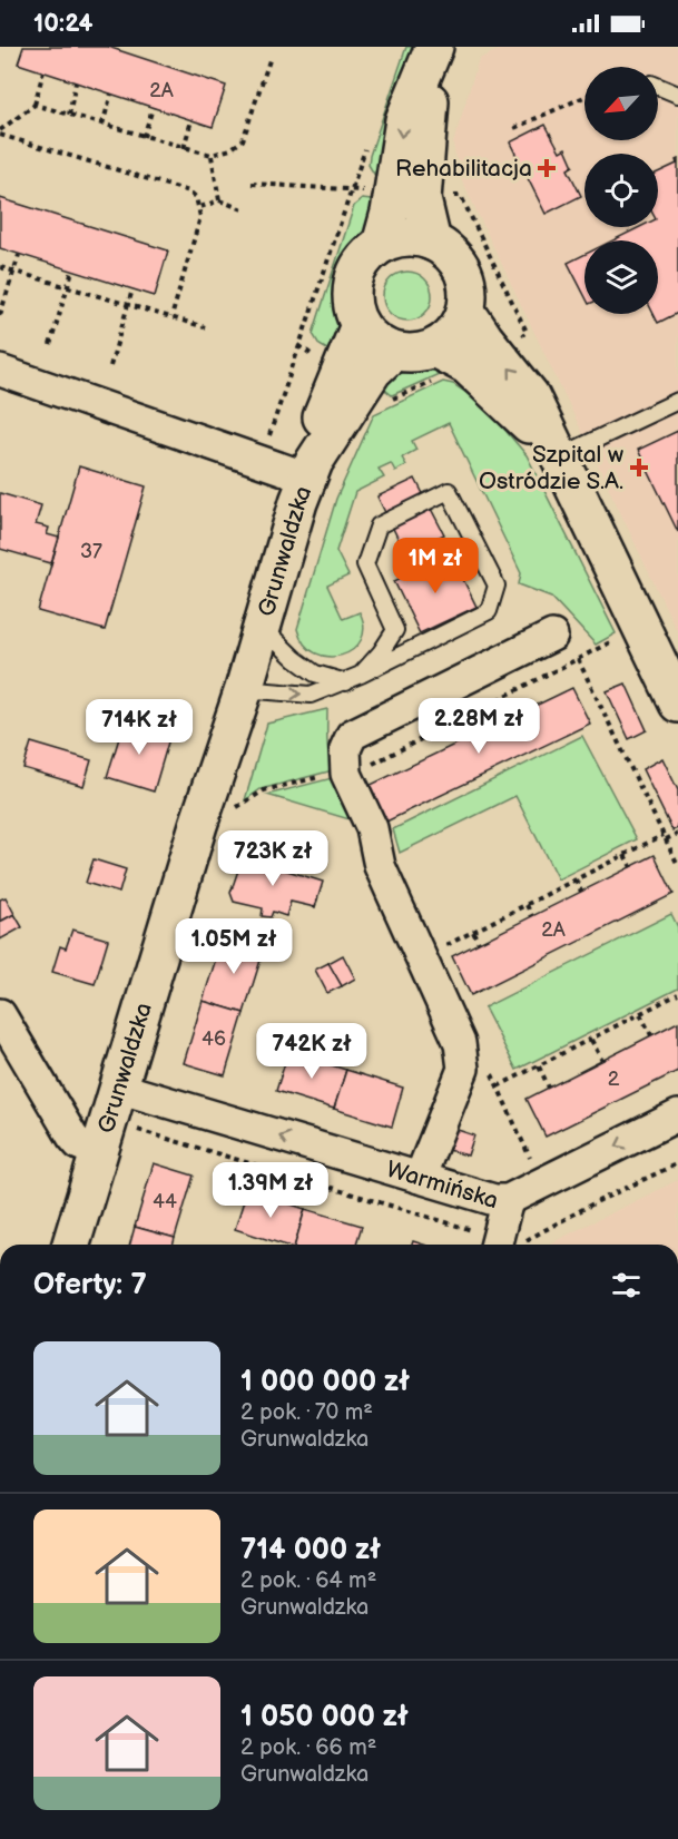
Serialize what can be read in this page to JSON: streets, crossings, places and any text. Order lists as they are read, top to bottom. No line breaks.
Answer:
{"streets":{"main road":["Grunwaldzka"],"street":["Warmińska"]},"crossings":[["Grunwaldzka","Warmińska"]],"one_way":["Warmińska"],"places":{"health":["Rehabilitacja","Szpital w Ostródzie S.A."]},"house_numbers":["2A","37","2A","46","2","44"],"north":"bottom left","page":{"status":"10:24","price":["1M zł","2.28M zł","714K zł","723K zł","1.05M zł","742K zł","1.39M zł"],"heading":"Oferty: 7","list":[{"name":"1 000 000 zł","note":"2 pok. · 70 m² · Grunwaldzka"},{"name":"714 000 zł","note":"2 pok. · 64 m² · Grunwaldzka"},{"name":"1 050 000 zł","note":"2 pok. · 66 m² · Grunwaldzka"}]}}
